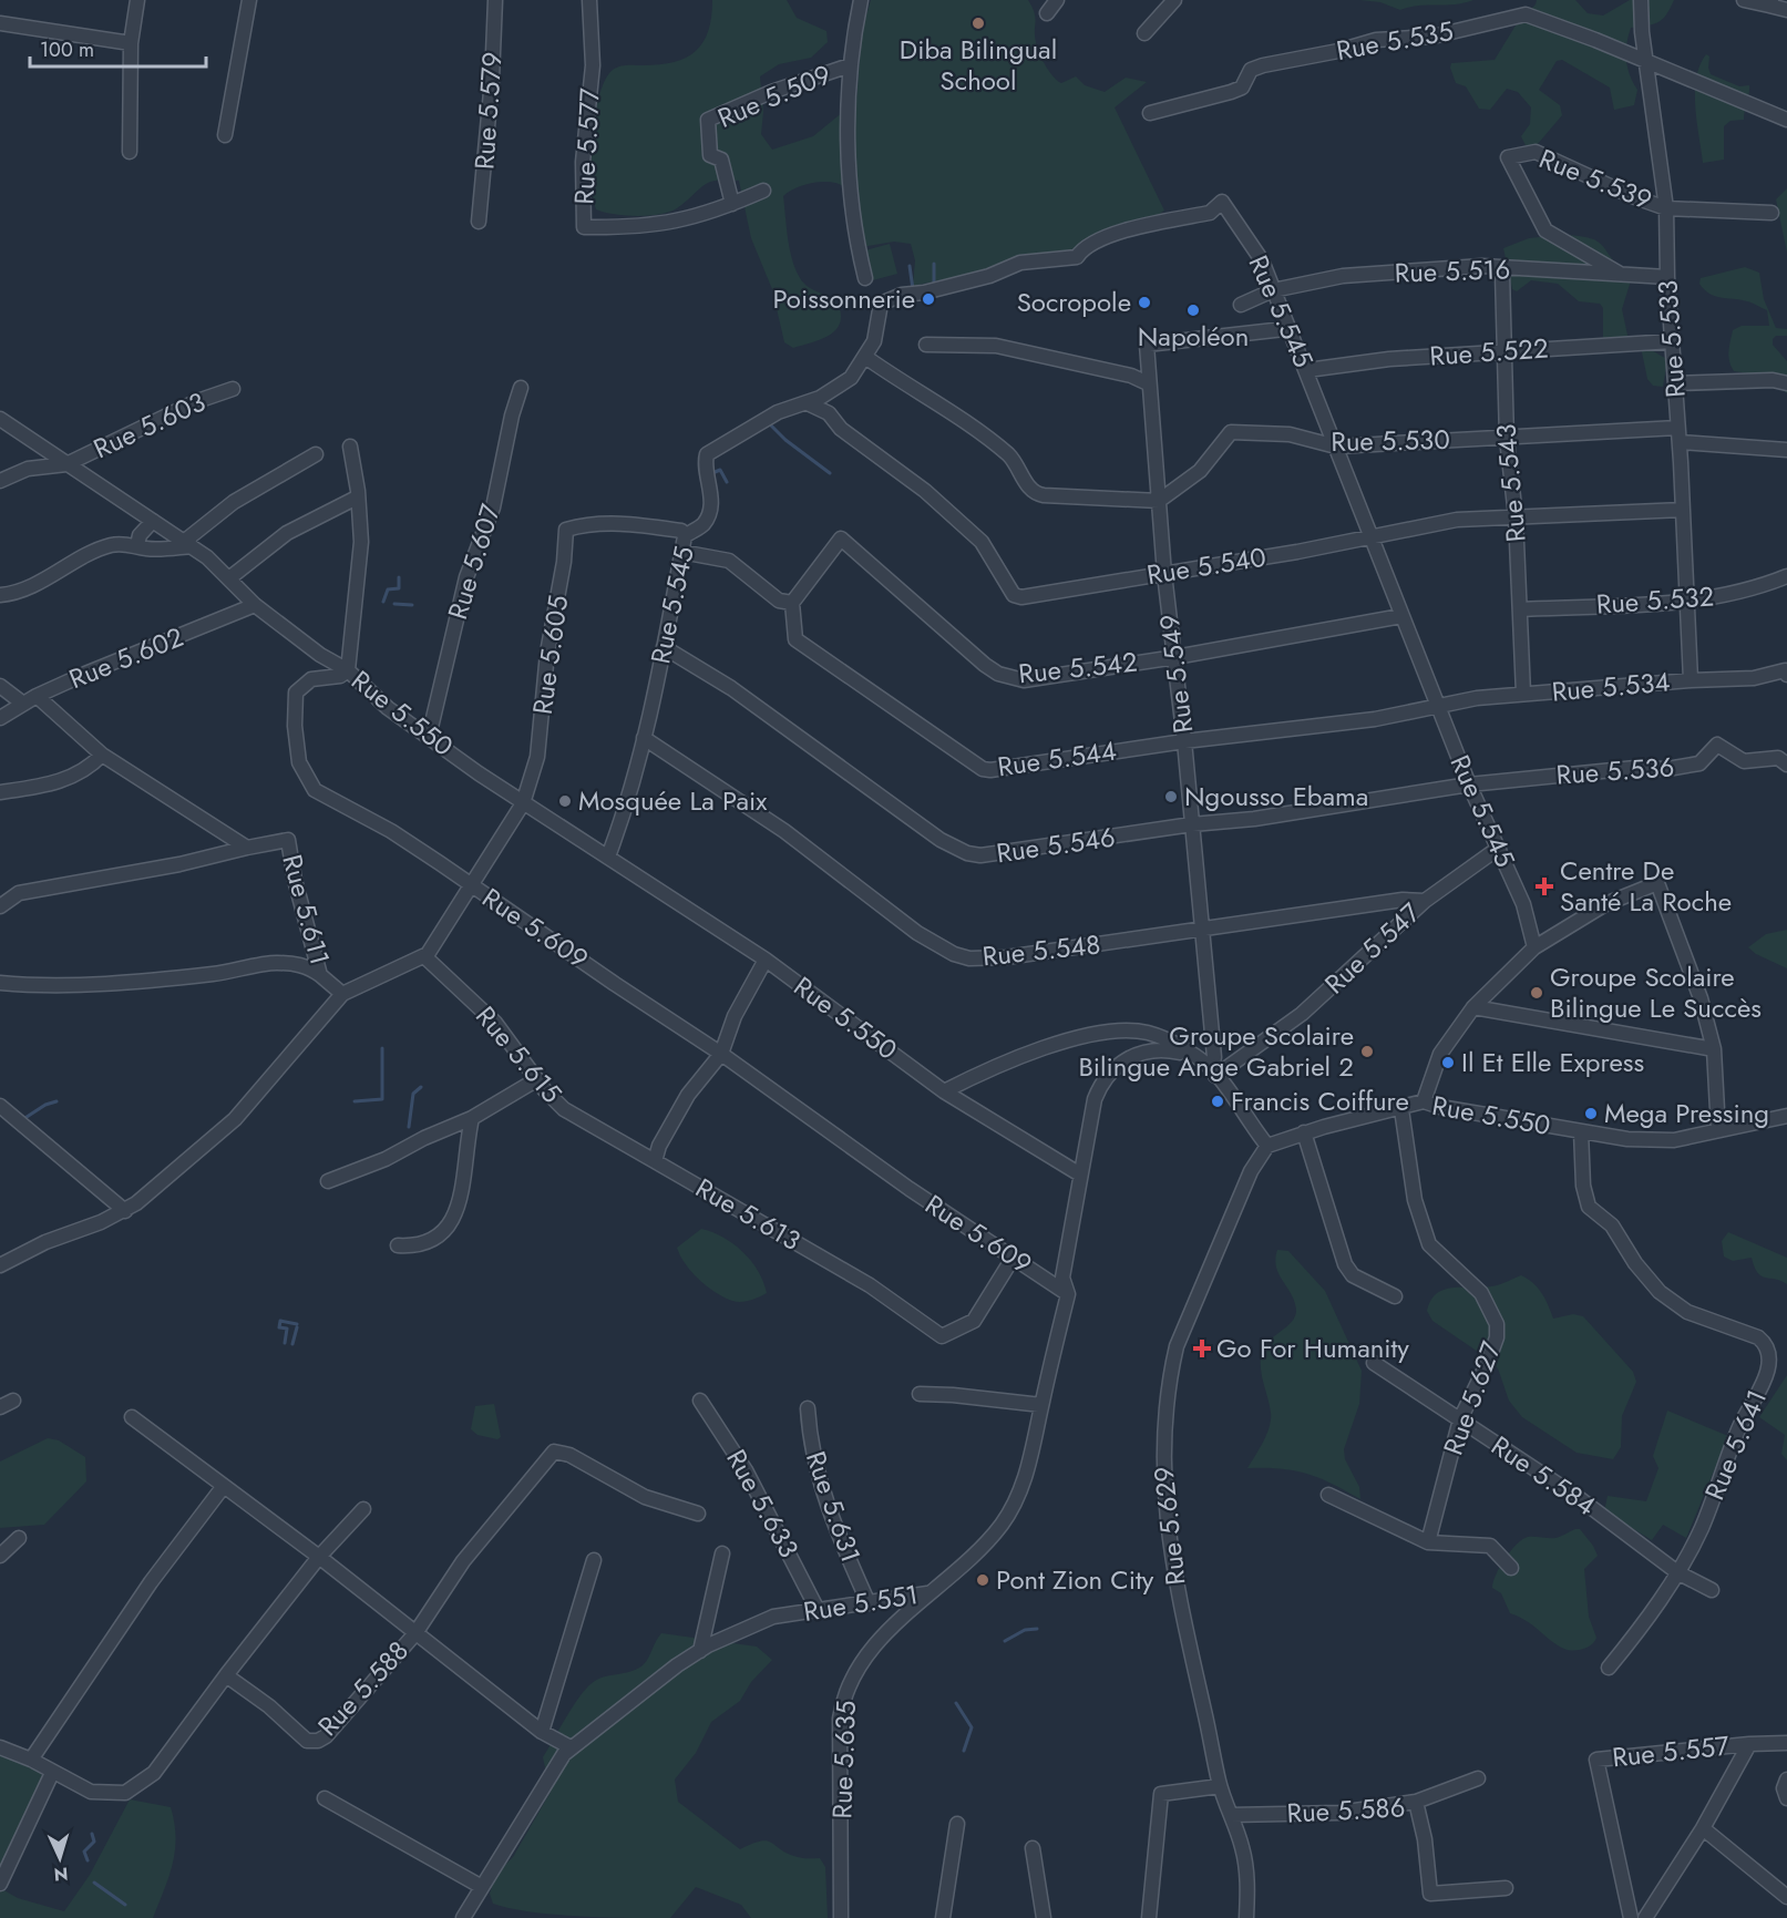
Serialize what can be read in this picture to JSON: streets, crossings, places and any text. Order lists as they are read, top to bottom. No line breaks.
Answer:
{"streets":{"street":["Rue 5.535","Rue 5.509","Rue 5.579","Rue 5.577","Rue 5.539","Rue 5.516","Rue 5.545","Rue 5.533","Rue 5.522","Rue 5.603","Rue 5.530","Rue 5.543","Rue 5.607","Rue 5.540","Rue 5.532","Rue 5.605","Rue 5.602","Rue 5.542","Rue 5.549","Rue 5.534","Rue 5.550","Rue 5.544","Rue 5.536","Rue 5.546","Rue 5.611","Rue 5.609","Rue 5.547","Rue 5.548","Rue 5.615","Rue 5.613","Rue 5.627","Rue 5.641","Rue 5.584","Rue 5.633","Rue 5.631","Rue 5.629","Rue 5.551","Rue 5.588","Rue 5.557","Rue 5.635","Rue 5.586"]},"crossings":[["Rue 5.535","Rue 5.533"],["Rue 5.509","Rue 5.577"],["Rue 5.539","Rue 5.516"],["Rue 5.539","Rue 5.533"],["Rue 5.516","Rue 5.545"],["Rue 5.516","Rue 5.533"],["Rue 5.545","Rue 5.522"],["Rue 5.545","Rue 5.530"],["Rue 5.545","Rue 5.540"],["Rue 5.545","Rue 5.605"],["Rue 5.545","Rue 5.542"],["Rue 5.545","Rue 5.549"],["Rue 5.545","Rue 5.534"],["Rue 5.545","Rue 5.550"],["Rue 5.545","Rue 5.544"],["Rue 5.545","Rue 5.536"],["Rue 5.545","Rue 5.546"],["Rue 5.545","Rue 5.547"],["Rue 5.545","Rue 5.548"],["Rue 5.533","Rue 5.522"],["Rue 5.533","Rue 5.530"],["Rue 5.533","Rue 5.540"],["Rue 5.533","Rue 5.532"],["Rue 5.533","Rue 5.534"],["Rue 5.522","Rue 5.543"],["Rue 5.603","Rue 5.550"],["Rue 5.530","Rue 5.543"],["Rue 5.530","Rue 5.549"],["Rue 5.543","Rue 5.540"],["Rue 5.543","Rue 5.532"],["Rue 5.543","Rue 5.534"],["Rue 5.607","Rue 5.550"],["Rue 5.540","Rue 5.549"],["Rue 5.605","Rue 5.550"],["Rue 5.605","Rue 5.611"],["Rue 5.605","Rue 5.609"],["Rue 5.602","Rue 5.550"],["Rue 5.542","Rue 5.549"],["Rue 5.542","Rue 5.544"],["Rue 5.549","Rue 5.544"],["Rue 5.549","Rue 5.546"],["Rue 5.549","Rue 5.547"],["Rue 5.549","Rue 5.548"],["Rue 5.534","Rue 5.544"],["Rue 5.550","Rue 5.609"],["Rue 5.550","Rue 5.627"],["Rue 5.550","Rue 5.641"],["Rue 5.550","Rue 5.629"],["Rue 5.550","Rue 5.551"],["Rue 5.536","Rue 5.546"],["Rue 5.611","Rue 5.609"],["Rue 5.611","Rue 5.615"],["Rue 5.609","Rue 5.613"],["Rue 5.609","Rue 5.551"],["Rue 5.547","Rue 5.548"],["Rue 5.615","Rue 5.613"],["Rue 5.627","Rue 5.584"],["Rue 5.641","Rue 5.584"],["Rue 5.633","Rue 5.551"],["Rue 5.631","Rue 5.551"],["Rue 5.629","Rue 5.586"],["Rue 5.551","Rue 5.635"]],"places":{"other":["Diba Bilingual School","Poissonnerie","Socropole","Napoléon","Ngousso Ebama","Mosquée La Paix","Groupe Scolaire Bilingue Le Succès","Groupe Scolaire Bilingue Ange Gabriel 2","Il Et Elle Express","Francis Coiffure","Mega Pressing","Pont Zion City"],"health":["Centre De Santé La Roche","Go For Humanity"]},"scale_bar":"100 m","north":"bottom"}
